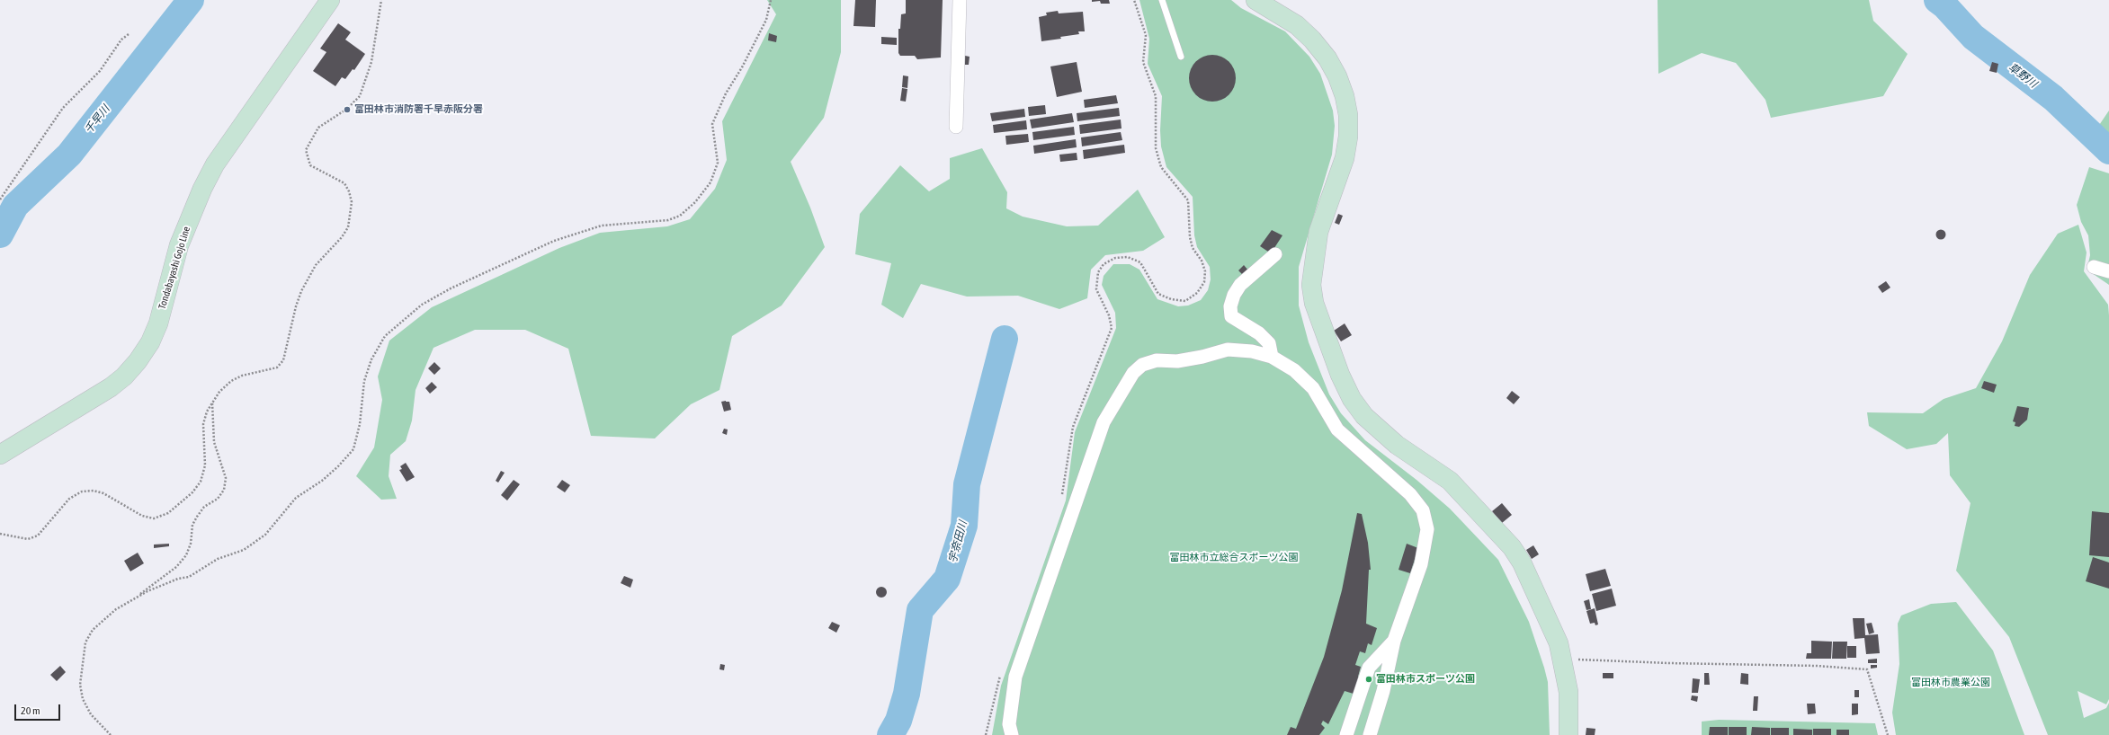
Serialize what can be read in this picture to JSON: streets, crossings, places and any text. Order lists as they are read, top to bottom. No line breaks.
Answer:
{"streets":{"street":["Tondabayashi Gojo Line"]},"water":["草野川","千早川","宇奈田川"],"parks":["富田林市立総合スポーツ公園","富田林市農業公園"],"places":["富田林市消防署千早赤阪分署","富田林市スポーツ公園"],"scale_bar":"20 m"}
